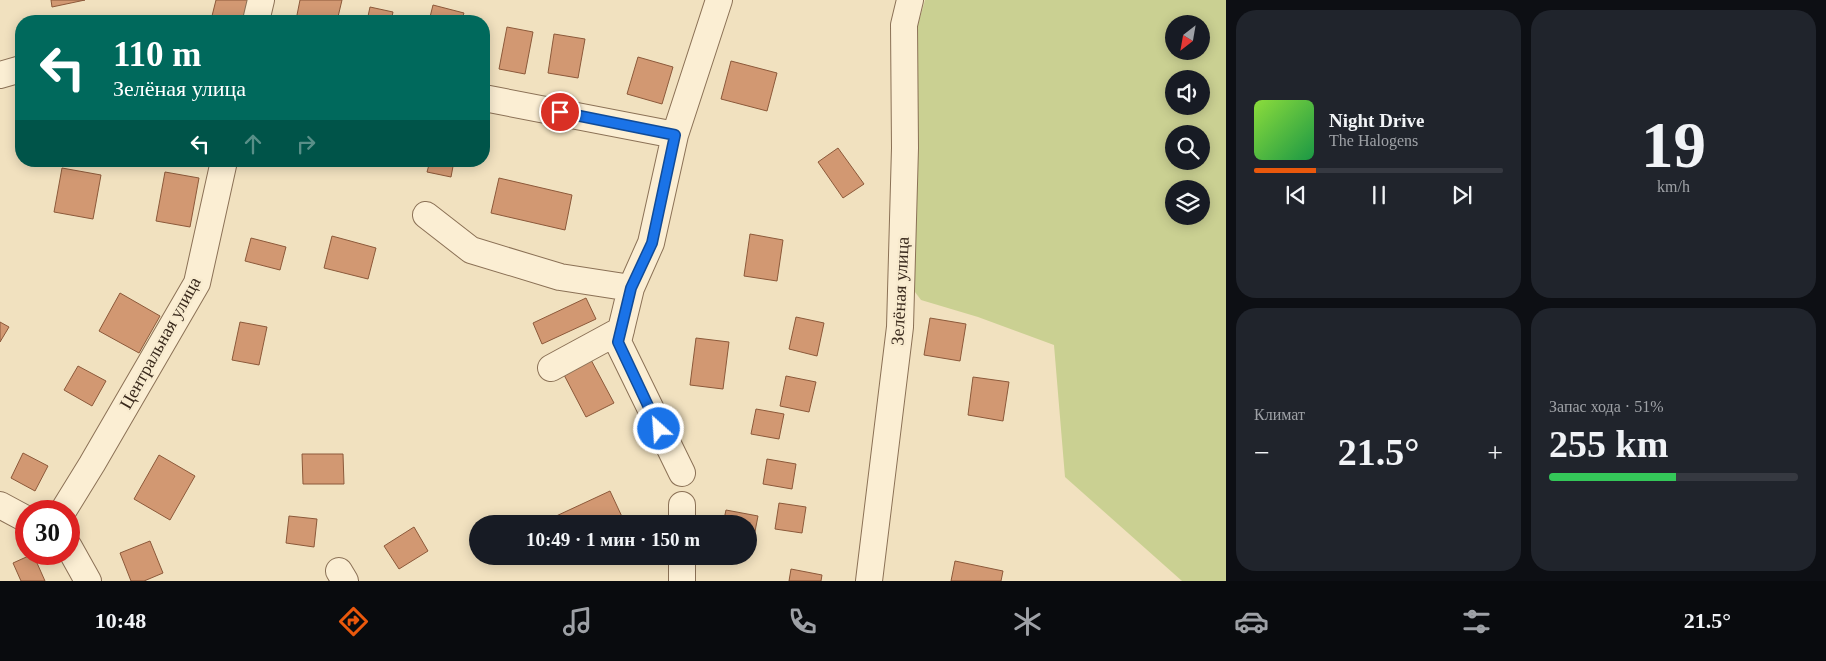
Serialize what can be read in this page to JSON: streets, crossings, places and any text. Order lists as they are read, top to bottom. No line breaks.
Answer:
{"streets":{"street":["Зелёная улица","Центральная улица"]},"north":"bottom left","page":{"tile":[["19","km/h"],"Климат",["Запас хода · 51%","255 km"]],"turn":["110 m","Зелёная улица"],"song":["Night Drive","The Halogens"],"heat":["−","21.5°","+"],"limit":"30","trip":"10:49 · 1 мин · 150 m","tabs":["10:48","21.5°"]}}
